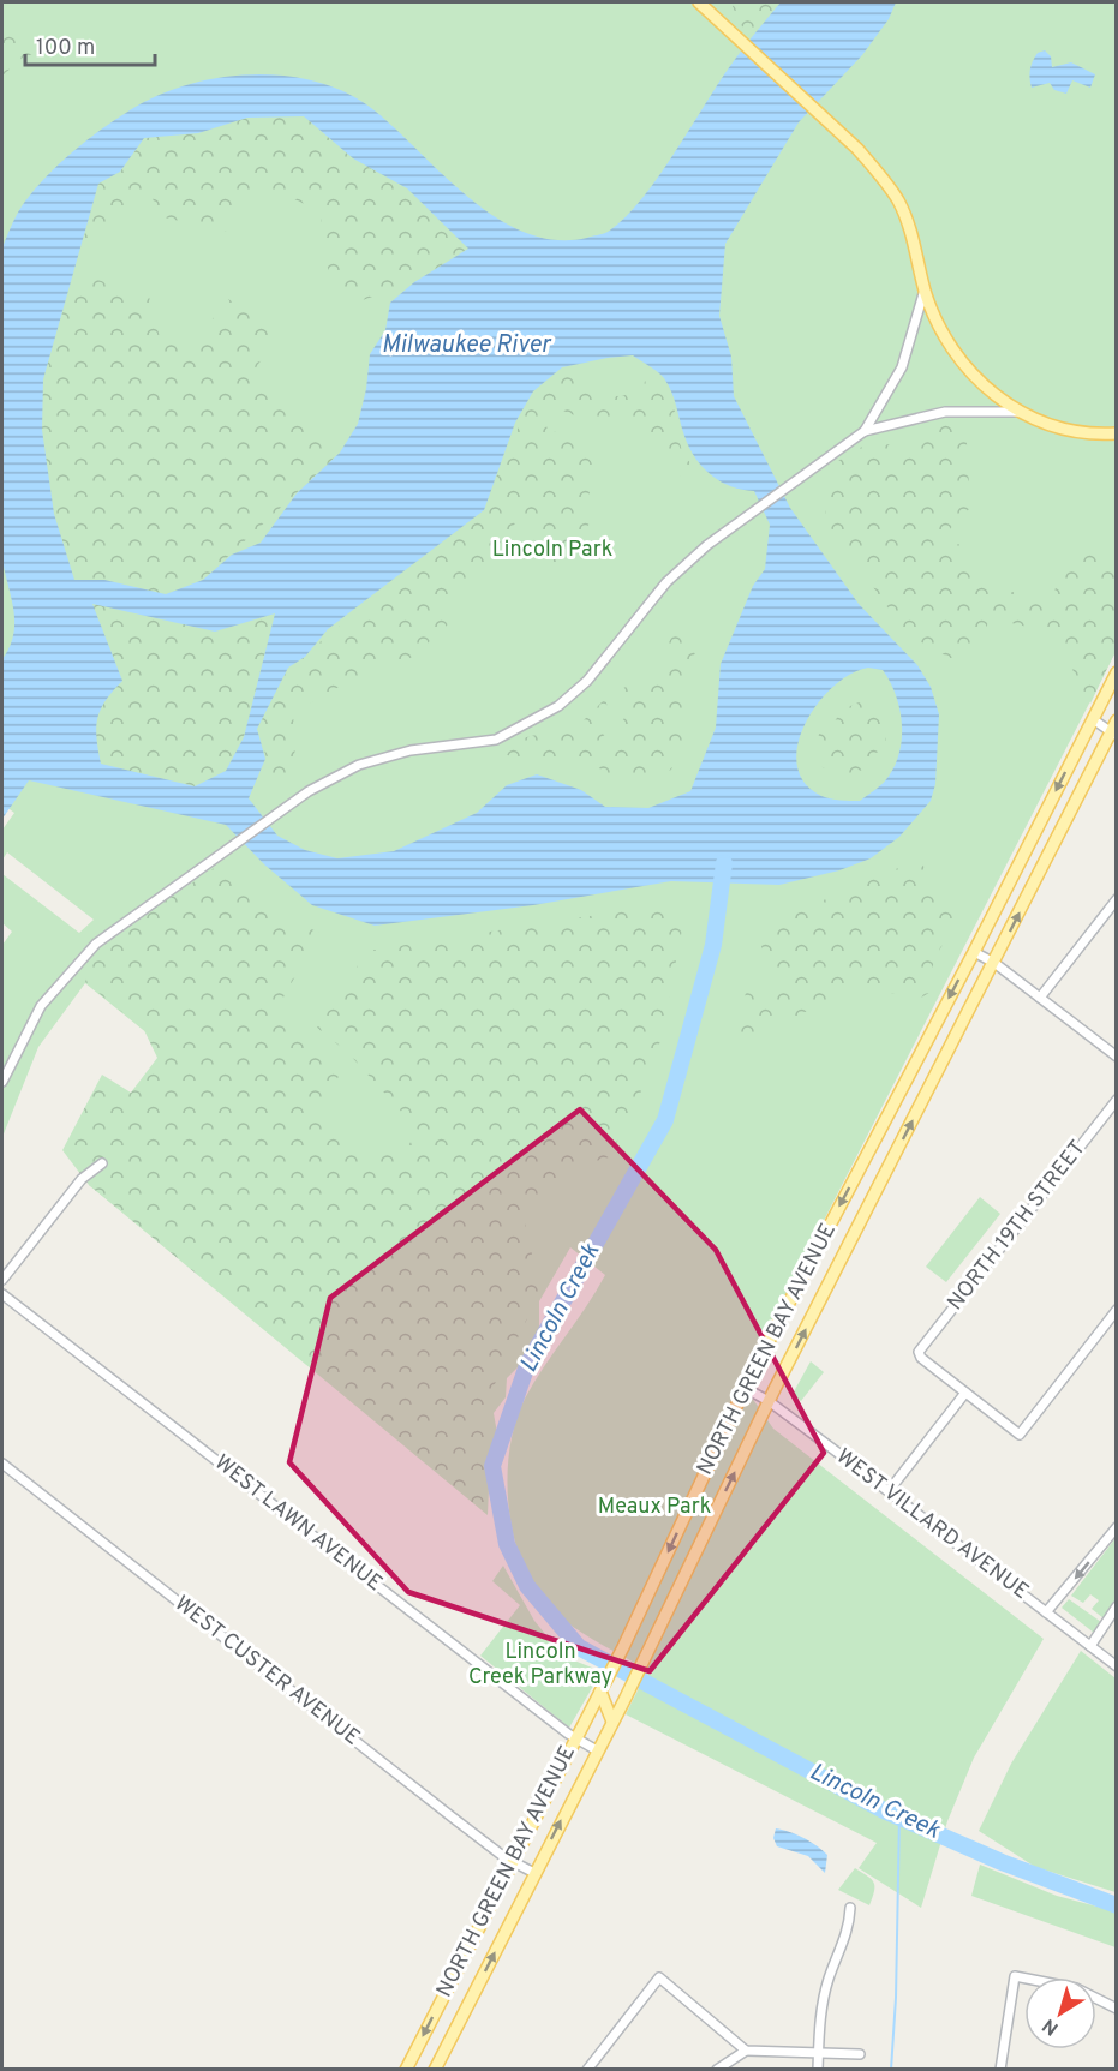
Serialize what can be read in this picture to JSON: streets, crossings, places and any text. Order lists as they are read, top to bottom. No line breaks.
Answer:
{"streets":{"main road":["NORTH GREEN BAY AVENUE"],"street":["NORTH 19TH STREET","WEST LAWN AVENUE","WEST VILLARD AVENUE","WEST CUSTER AVENUE"]},"crossings":[["NORTH GREEN BAY AVENUE","WEST LAWN AVENUE"],["NORTH GREEN BAY AVENUE","WEST VILLARD AVENUE"],["NORTH GREEN BAY AVENUE","WEST CUSTER AVENUE"]],"water":["Milwaukee River","Lincoln Creek"],"parks":["Lincoln Park","Meaux Park","Lincoln Creek Parkway"],"scale_bar":"100 m","north":"bottom left"}
